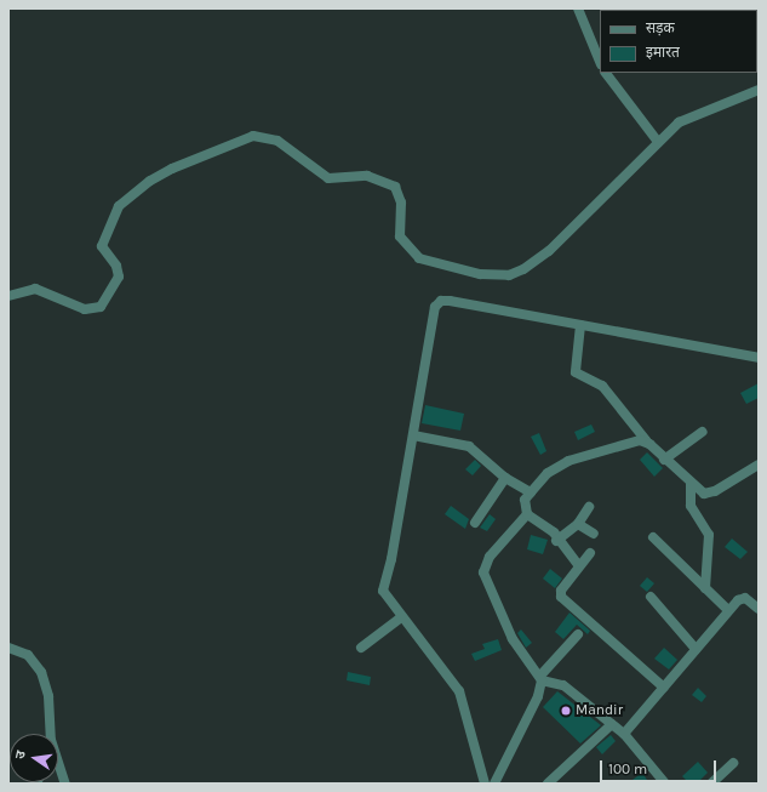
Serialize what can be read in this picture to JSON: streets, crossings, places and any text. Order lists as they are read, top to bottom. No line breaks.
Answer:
{"places":["Mandir"],"legend":["सड़क","इमारत"],"scale_bar":"100 m","north":"left"}
